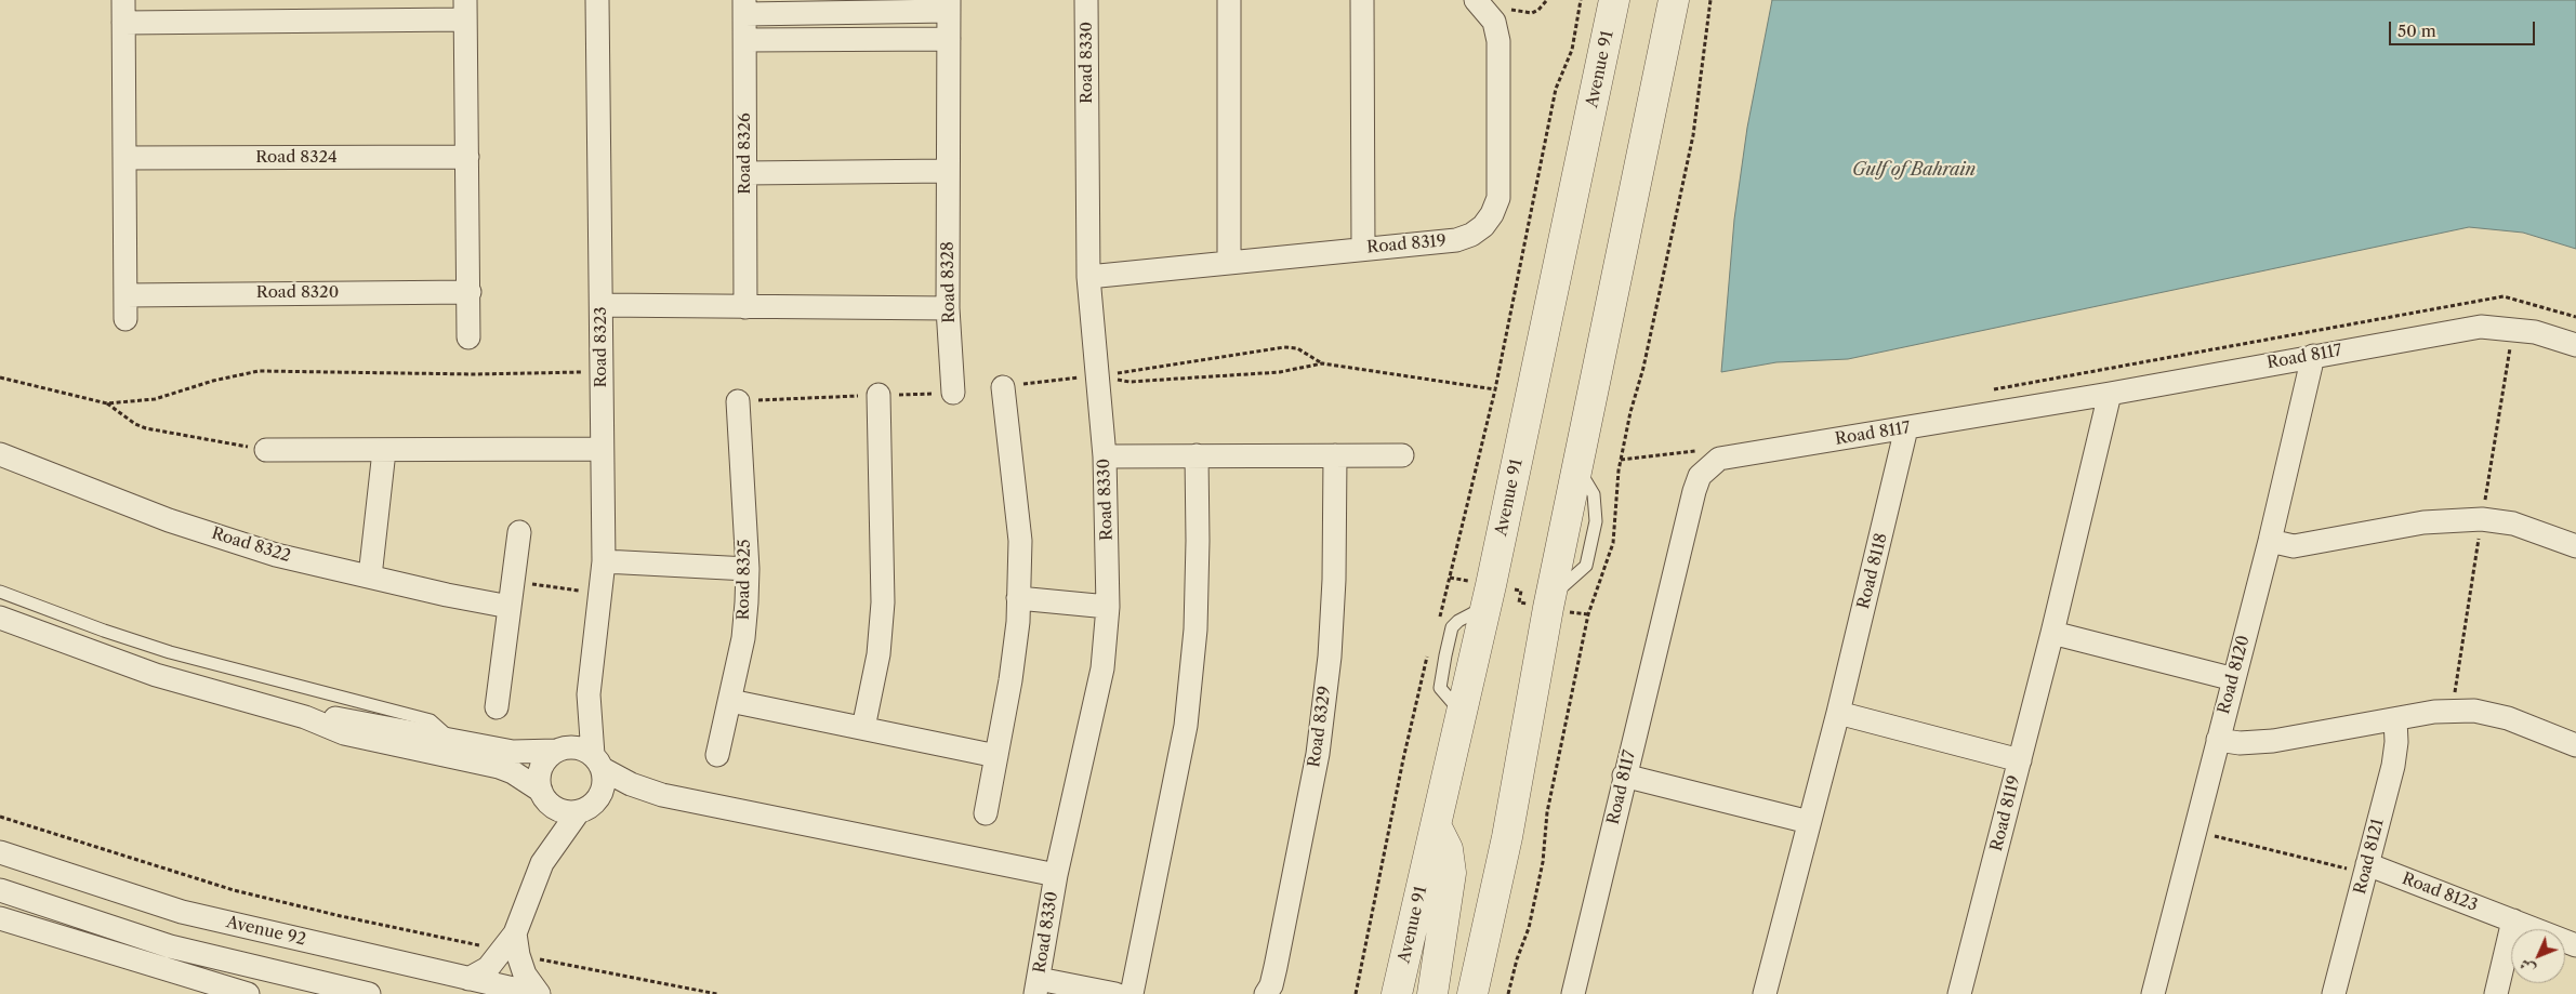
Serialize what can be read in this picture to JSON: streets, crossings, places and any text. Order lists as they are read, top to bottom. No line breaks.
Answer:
{"streets":{"street":["Road 8330","Avenue 91","Road 8326","Road 8324","Road 8319","Road 8328","Road 8320","Road 8323","Road 8117","Road 8322","Road 8118","Road 8325","Road 8120","Road 8329","Road 8119","Road 8121","Road 8123","Avenue 92"]},"crossings":[["Road 8330","Road 8319"],["Road 8326","Road 8328"],["Road 8117","Road 8118"],["Road 8117","Road 8120"],["Road 8117","Road 8119"],["Road 8121","Road 8123"]],"water":["Gulf of Bahrain"],"scale_bar":"50 m","north":"bottom left"}
